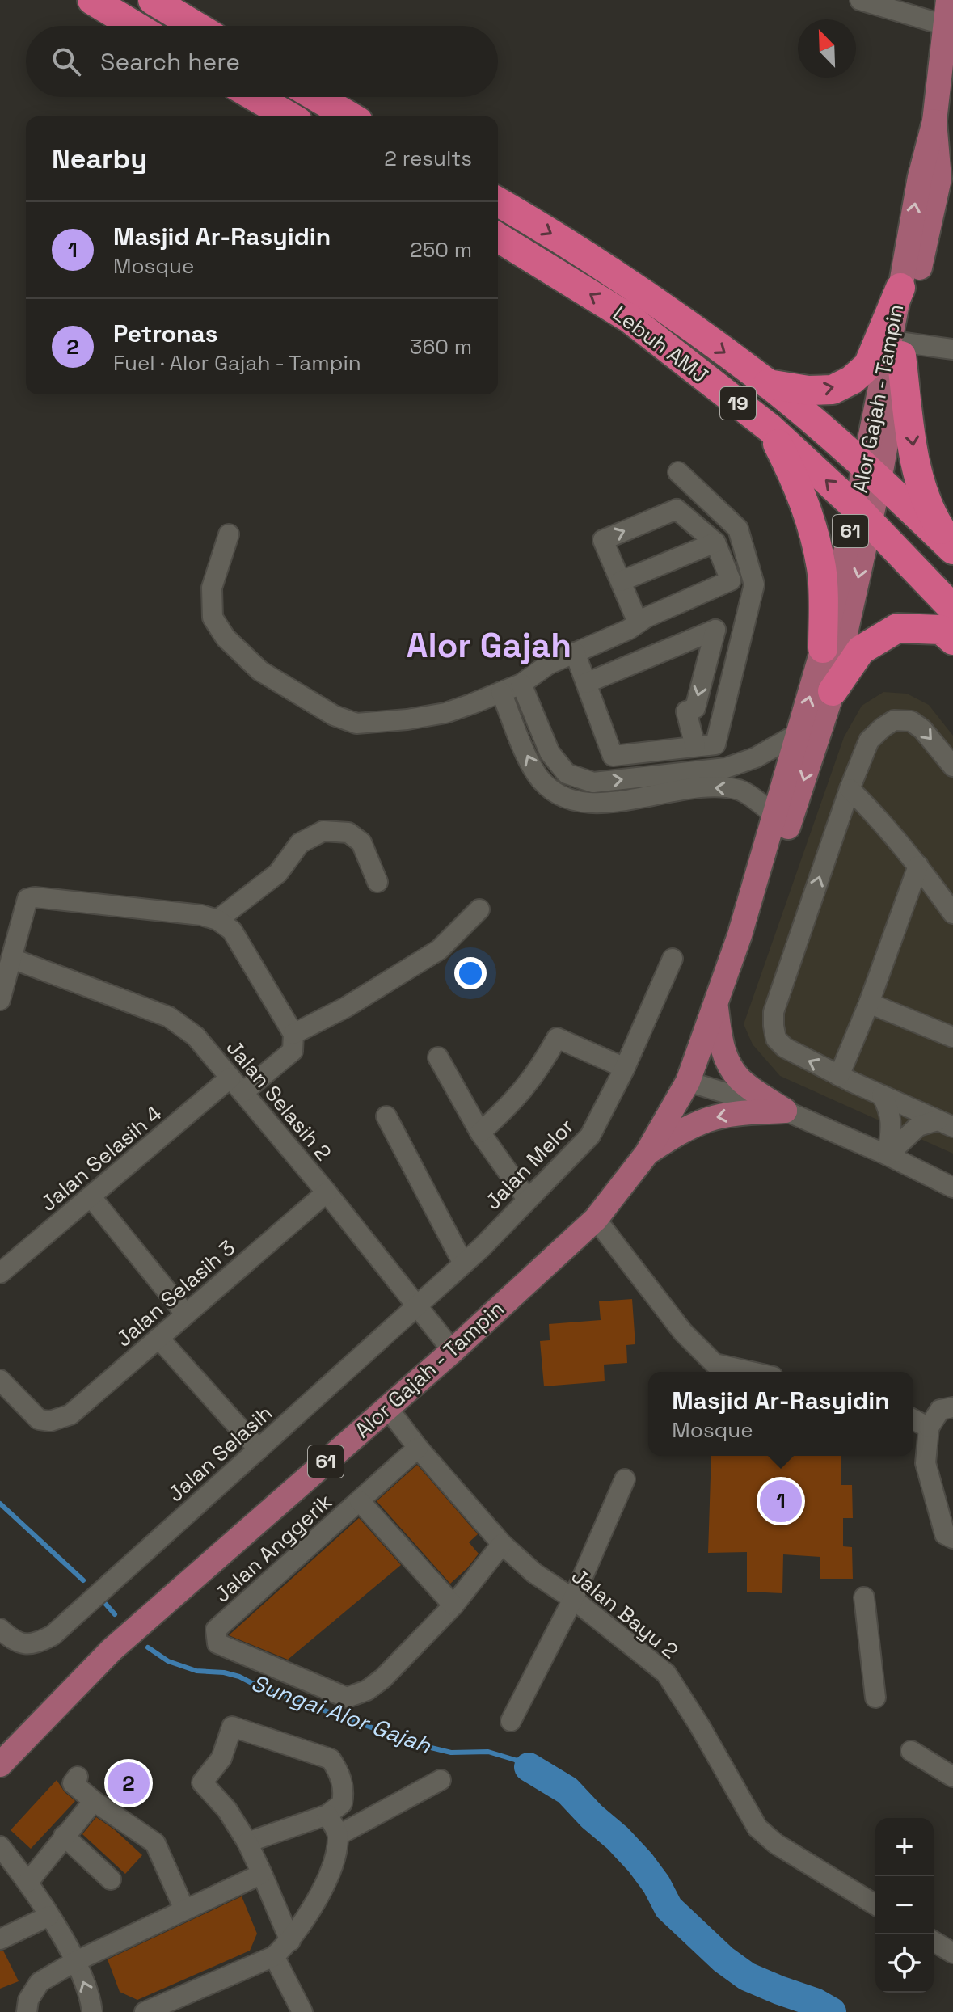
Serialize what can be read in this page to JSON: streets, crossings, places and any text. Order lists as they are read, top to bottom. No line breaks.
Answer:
{"streets":{"highway":["Lebuh AMJ","19"],"main road":["Alor Gajah - Tampin","61"],"street":["Jalan Selasih 2","Jalan Selasih 4","Jalan Melor","Jalan Selasih 3","Jalan Selasih","Jalan Anggerik","Jalan Bayu 2"]},"crossings":[["Lebuh AMJ","Alor Gajah - Tampin"],["Alor Gajah - Tampin","61"],["Alor Gajah - Tampin","Jalan Selasih 2"],["Alor Gajah - Tampin","Jalan Bayu 2"],["Jalan Selasih 2","Jalan Selasih 4"],["Jalan Selasih 2","Jalan Melor"],["Jalan Selasih 2","Jalan Selasih 3"],["Jalan Selasih 2","Jalan Selasih"],["Jalan Melor","Jalan Selasih"],["Jalan Anggerik","Jalan Bayu 2"]],"districts":["Alor Gajah"],"water":["Sungai Alor Gajah"],"north":"top left","page":{"search":"Search here","heading":["Nearby","2 results"],"list":[{"mark":"1","name":"Masjid Ar-Rasyidin","note":"Mosque","value":"250 m"},{"mark":"2","name":"Petronas","note":"Fuel · Alor Gajah - Tampin","value":"360 m"}],"popup":["Masjid Ar-Rasyidin","Mosque"],"pins":["1","2"],"map_buttons":["+","−"]}}
